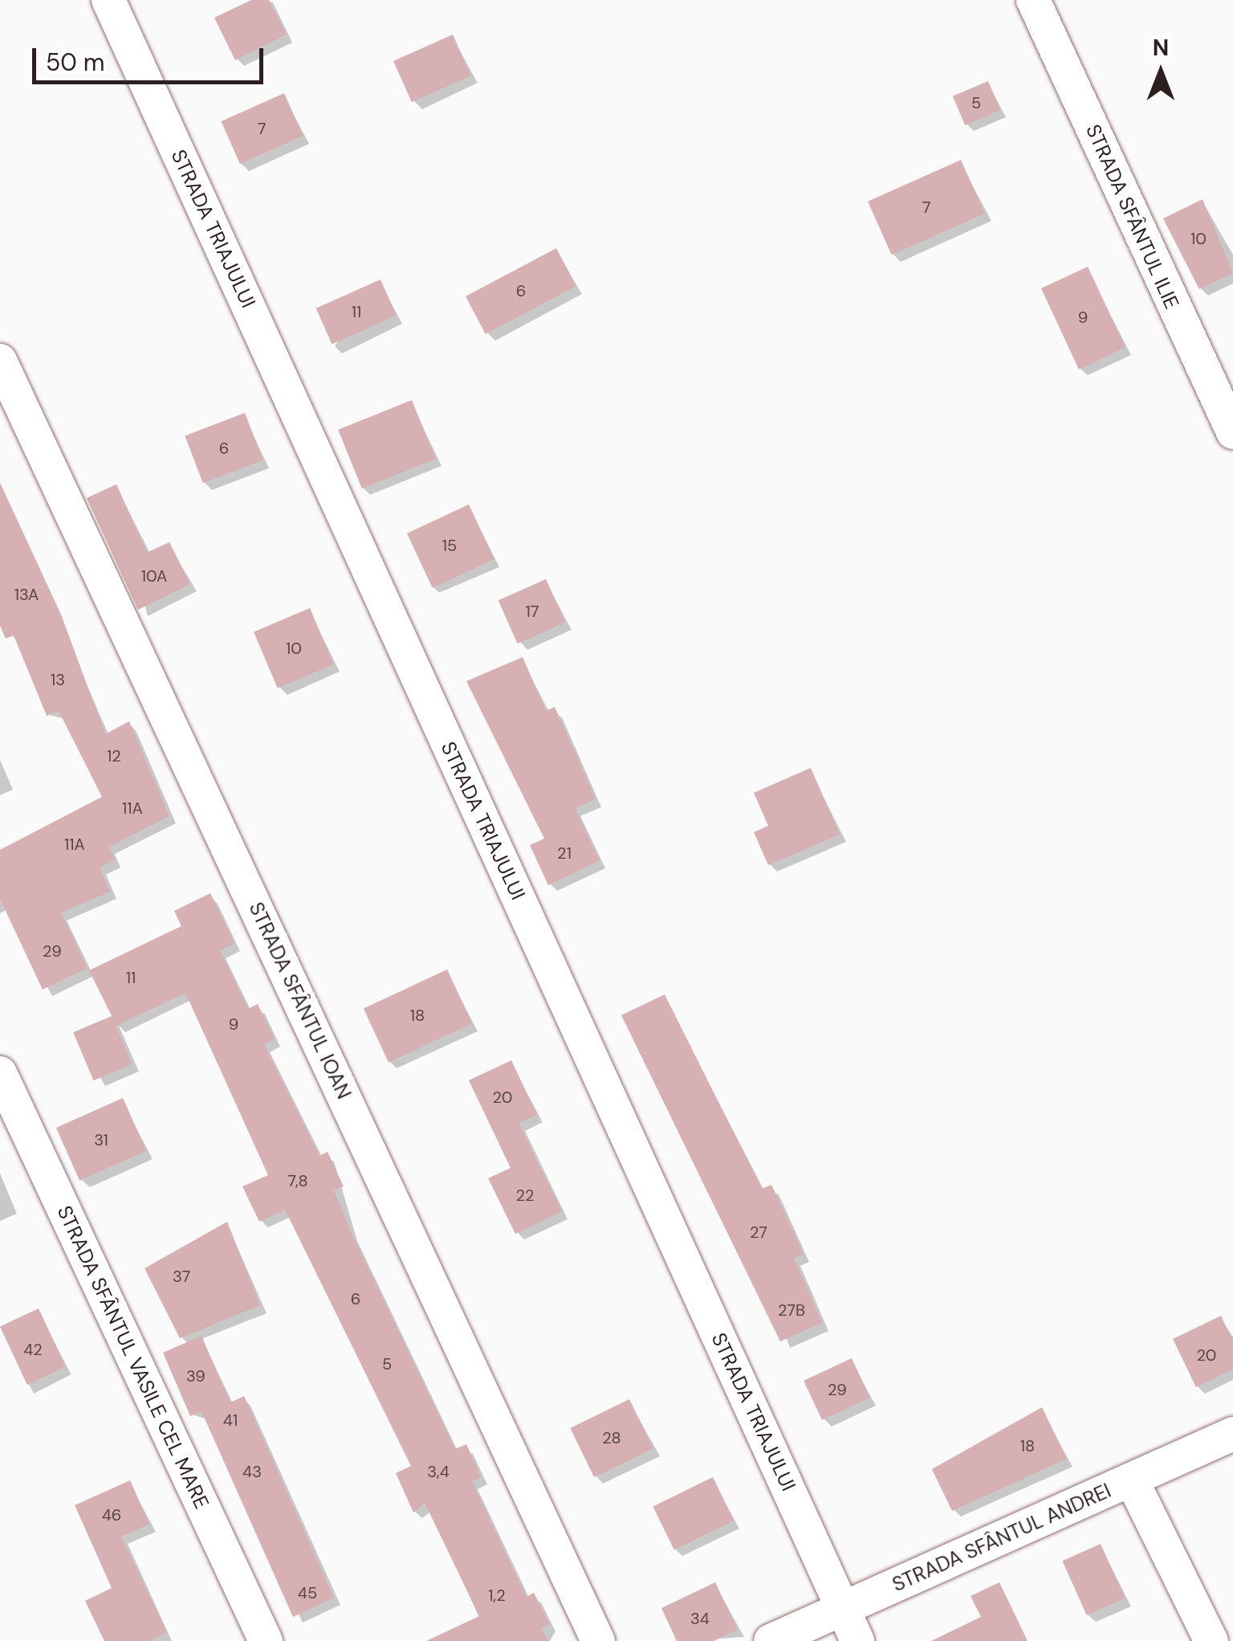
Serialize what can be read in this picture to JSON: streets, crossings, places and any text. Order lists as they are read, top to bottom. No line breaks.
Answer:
{"streets":{"street":["STRADA SFÂNTUL ILIE","STRADA TRIAJULUI","STRADA SFÂNTUL IOAN","STRADA SFÂNTUL VASILE CEL MARE","STRADA SFÂNTUL ANDREI"]},"crossings":[["STRADA TRIAJULUI","STRADA SFÂNTUL ANDREI"]],"house_numbers":["5","7","7","10","6","11","9","6","15","10A","13A","17","10","13","12","11A","11A","21","29","11","18","9","20","31","7,8","22","27","37","6","27B","42","20","5","39","29","41","28","18","43","3,4","46","45","1,2","34"],"scale_bar":"50 m","north":"top"}
